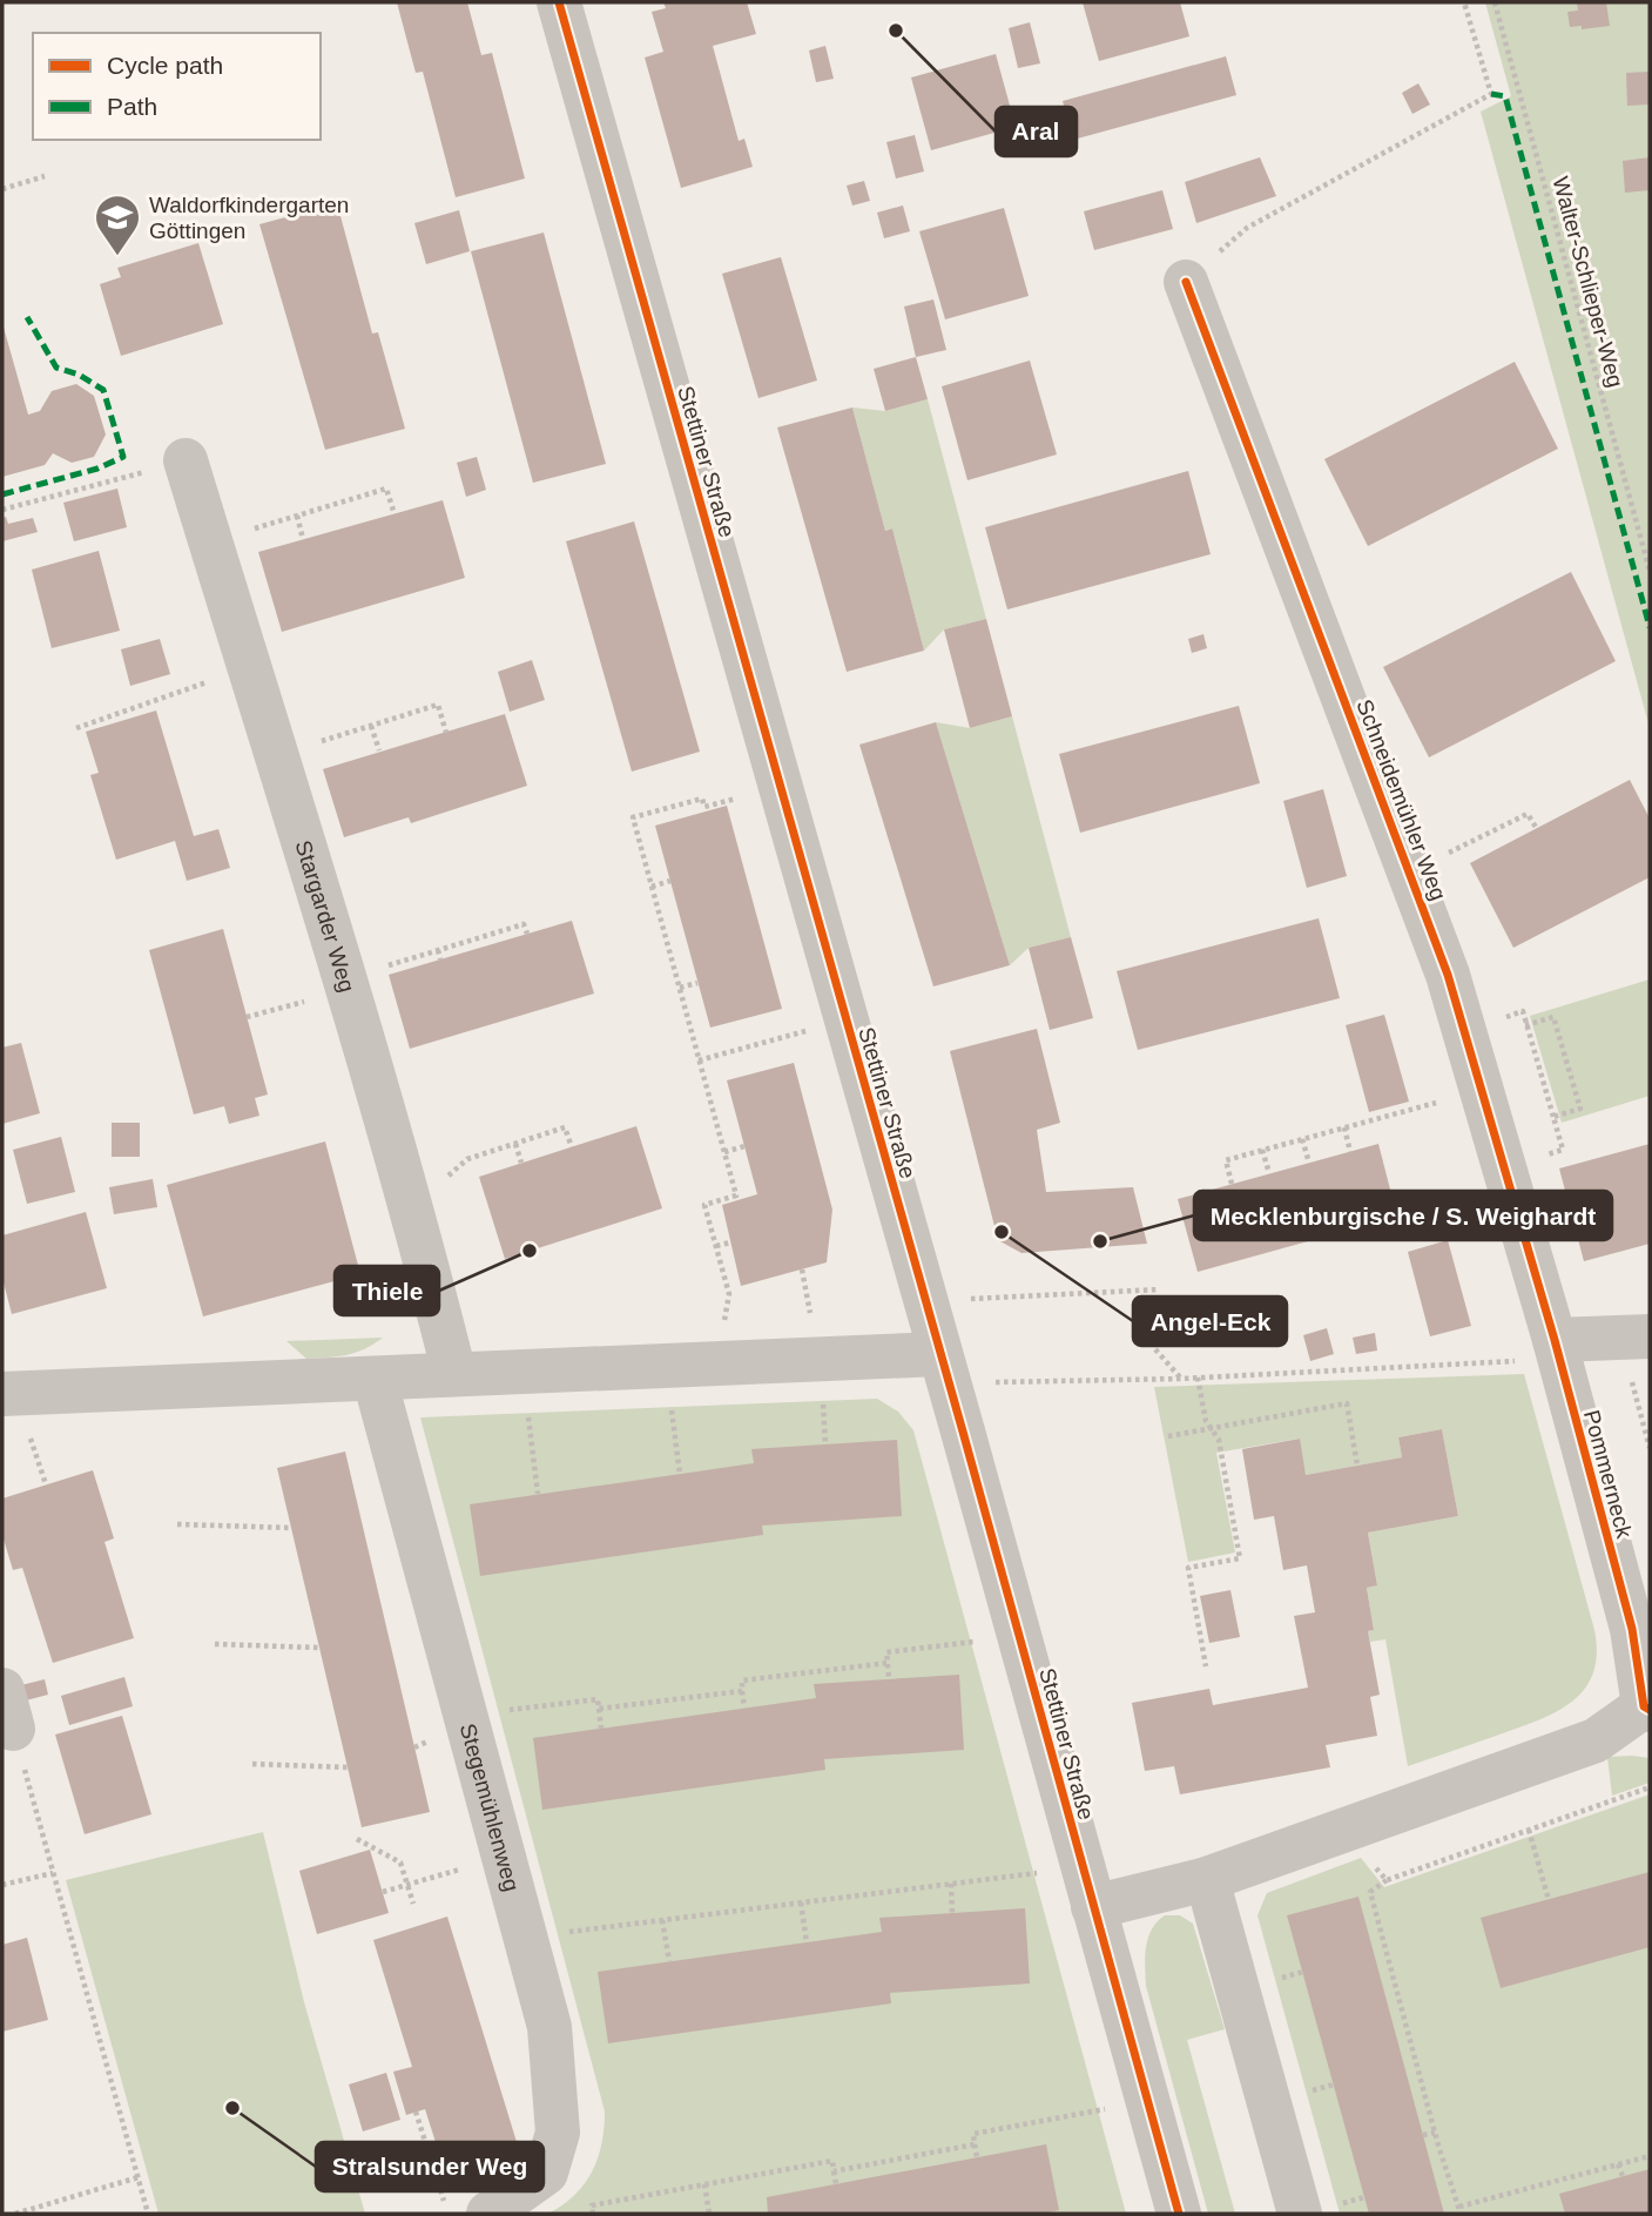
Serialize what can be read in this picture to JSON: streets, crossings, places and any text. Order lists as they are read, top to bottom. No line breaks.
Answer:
{"streets":{"street":["Stettiner Straße","Schneidemühler Weg","Stargarder Weg","Pommerneck","Stegemühlenweg"],"path":["Walter-Schlieper-Weg"]},"crossings":[["Stettiner Straße","Pommerneck"],["Schneidemühler Weg","Pommerneck"]],"places":{"other":["Aral","Angel-Eck","Mecklenburgische / S. Weighardt","Thiele","Stralsunder Weg"],"school or university":["Waldorfkindergarten Göttingen"]},"legend":["Cycle path","Path"]}
